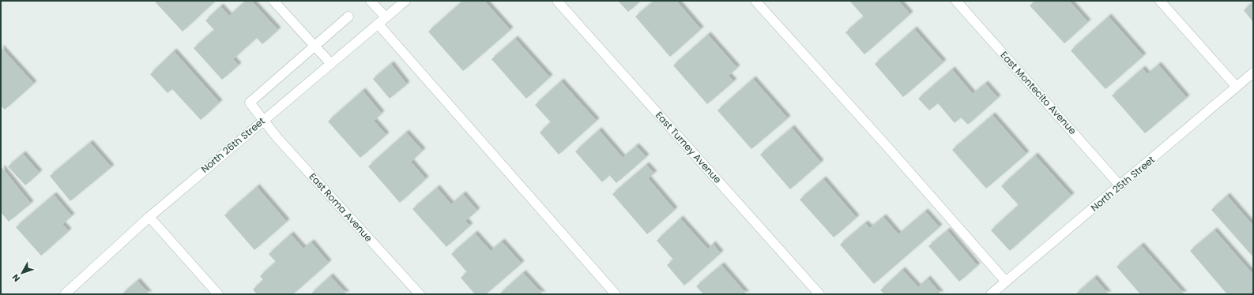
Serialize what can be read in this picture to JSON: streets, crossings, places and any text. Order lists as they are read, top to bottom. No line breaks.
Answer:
{"streets":{"street":["East Montecito Avenue","North 26th Street","East Turney Avenue","North 25th Street","East Roma Avenue"]},"crossings":[["East Montecito Avenue","North 25th Street"],["North 26th Street","East Roma Avenue"]],"north":"bottom left"}
